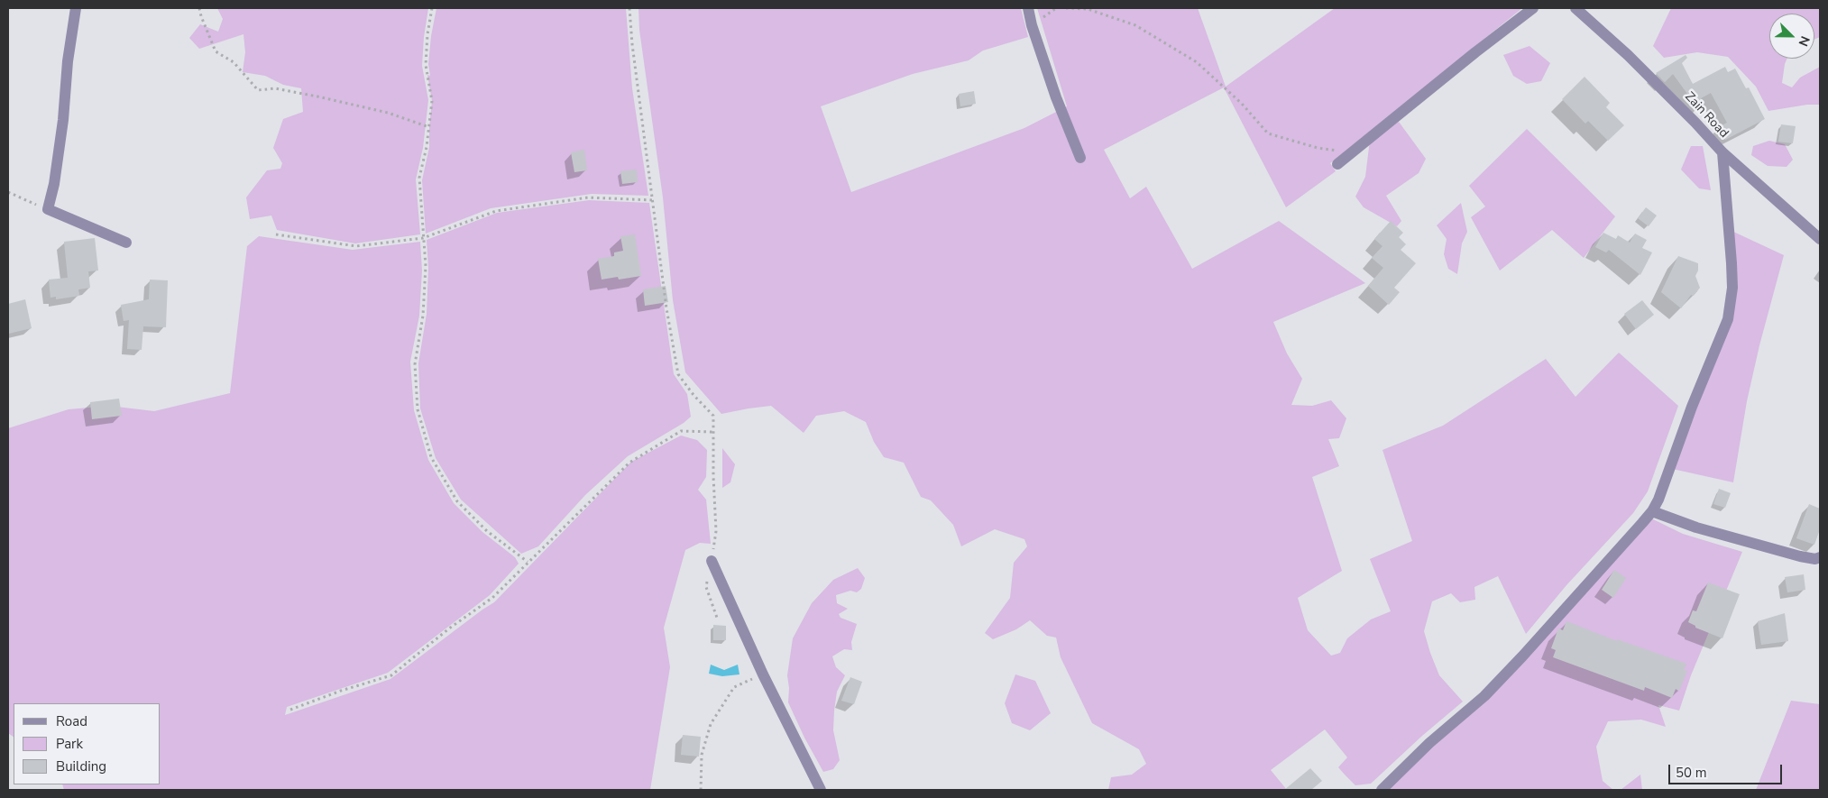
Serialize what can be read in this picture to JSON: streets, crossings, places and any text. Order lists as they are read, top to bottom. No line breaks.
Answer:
{"streets":{"street":["Zain Road"]},"legend":["Road","Park","Building"],"scale_bar":"50 m","north":"bottom right"}
